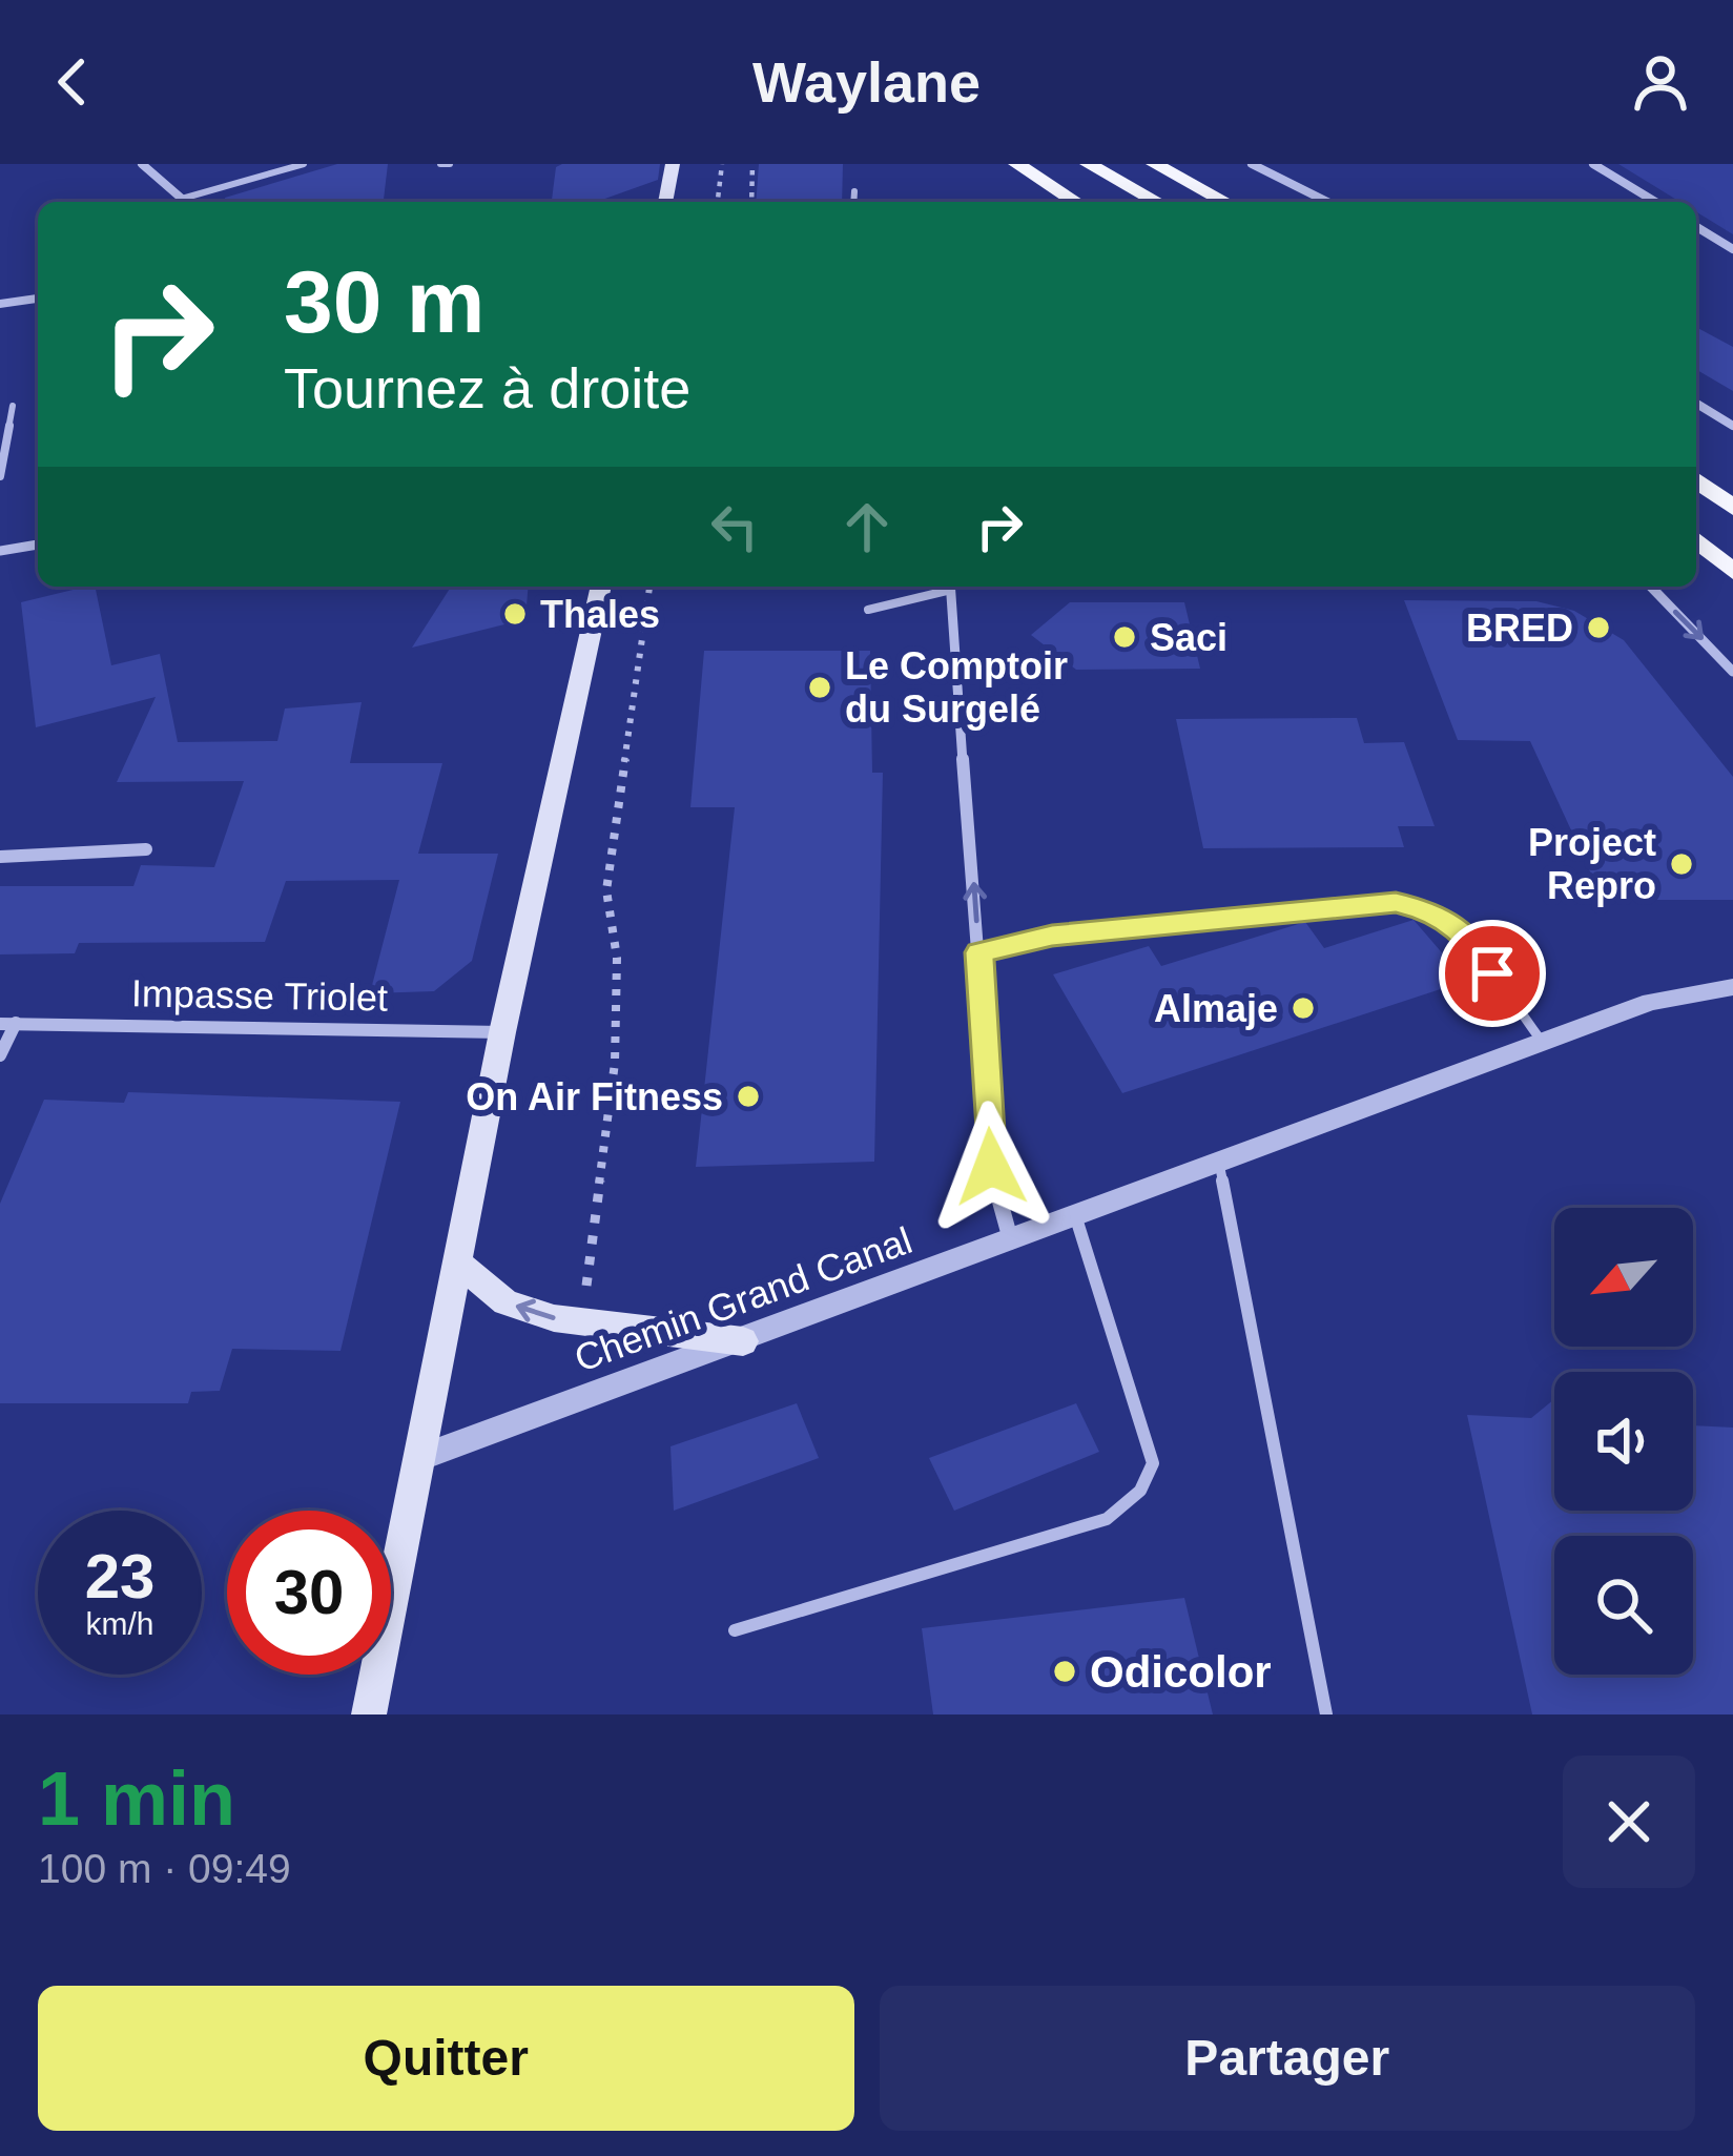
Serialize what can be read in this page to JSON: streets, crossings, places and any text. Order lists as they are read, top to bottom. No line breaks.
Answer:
{"streets":{"street":["Impasse Triolet","Chemin Grand Canal"]},"places":["Thales","BRED","Saci","Le Comptoir du Surgelé","Project Repro","Almaje","On Air Fitness","Odicolor"],"north":"bottom left","page":{"header":"Waylane","turn":["30 m","Tournez à droite"],"speed":"23 km/h","limit":"30","heading":["1 min","100 m · 09:49"],"buttons":["Quitter","Partager"]}}
